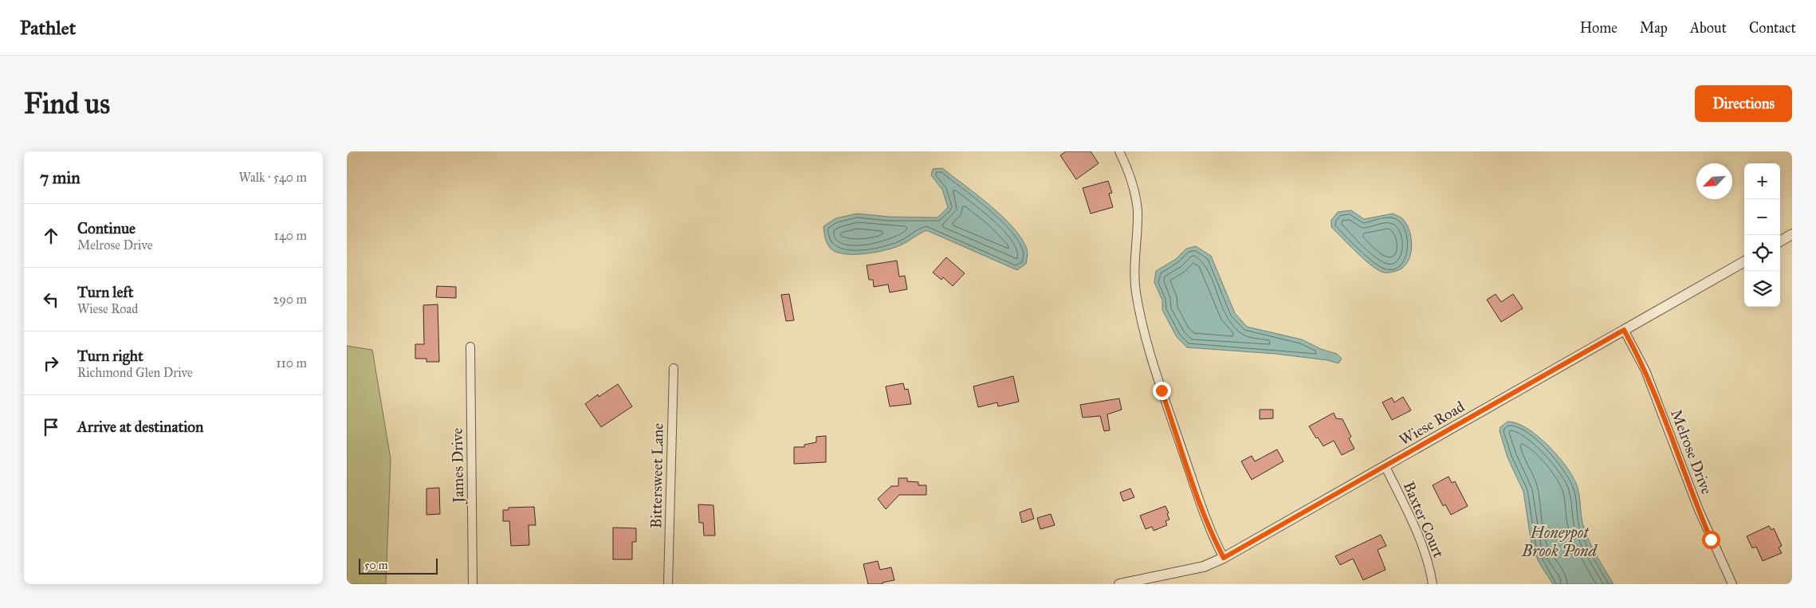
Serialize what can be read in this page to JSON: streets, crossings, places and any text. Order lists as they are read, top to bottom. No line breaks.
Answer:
{"streets":{"street":["Wiese Road","Melrose Drive","James Drive","Bittersweet Lane","Baxter Court"]},"crossings":[["Wiese Road","Melrose Drive"],["Wiese Road","Baxter Court"]],"water":["Honeypot Brook Pond"],"scale_bar":"50 m","north":"bottom left","page":{"header":"Pathlet","nav":["Home","Map","About","Contact"],"buttons":"Directions","title":"Find us","heading":["7 min","Walk · 540 m"],"map_buttons":["+","−"],"list":[["Continue","Melrose Drive","140 m"],["Turn left","Wiese Road","290 m"],["Turn right","Richmond Glen Drive","110 m"],"Arrive at destination"],"scale":"50 m"}}
